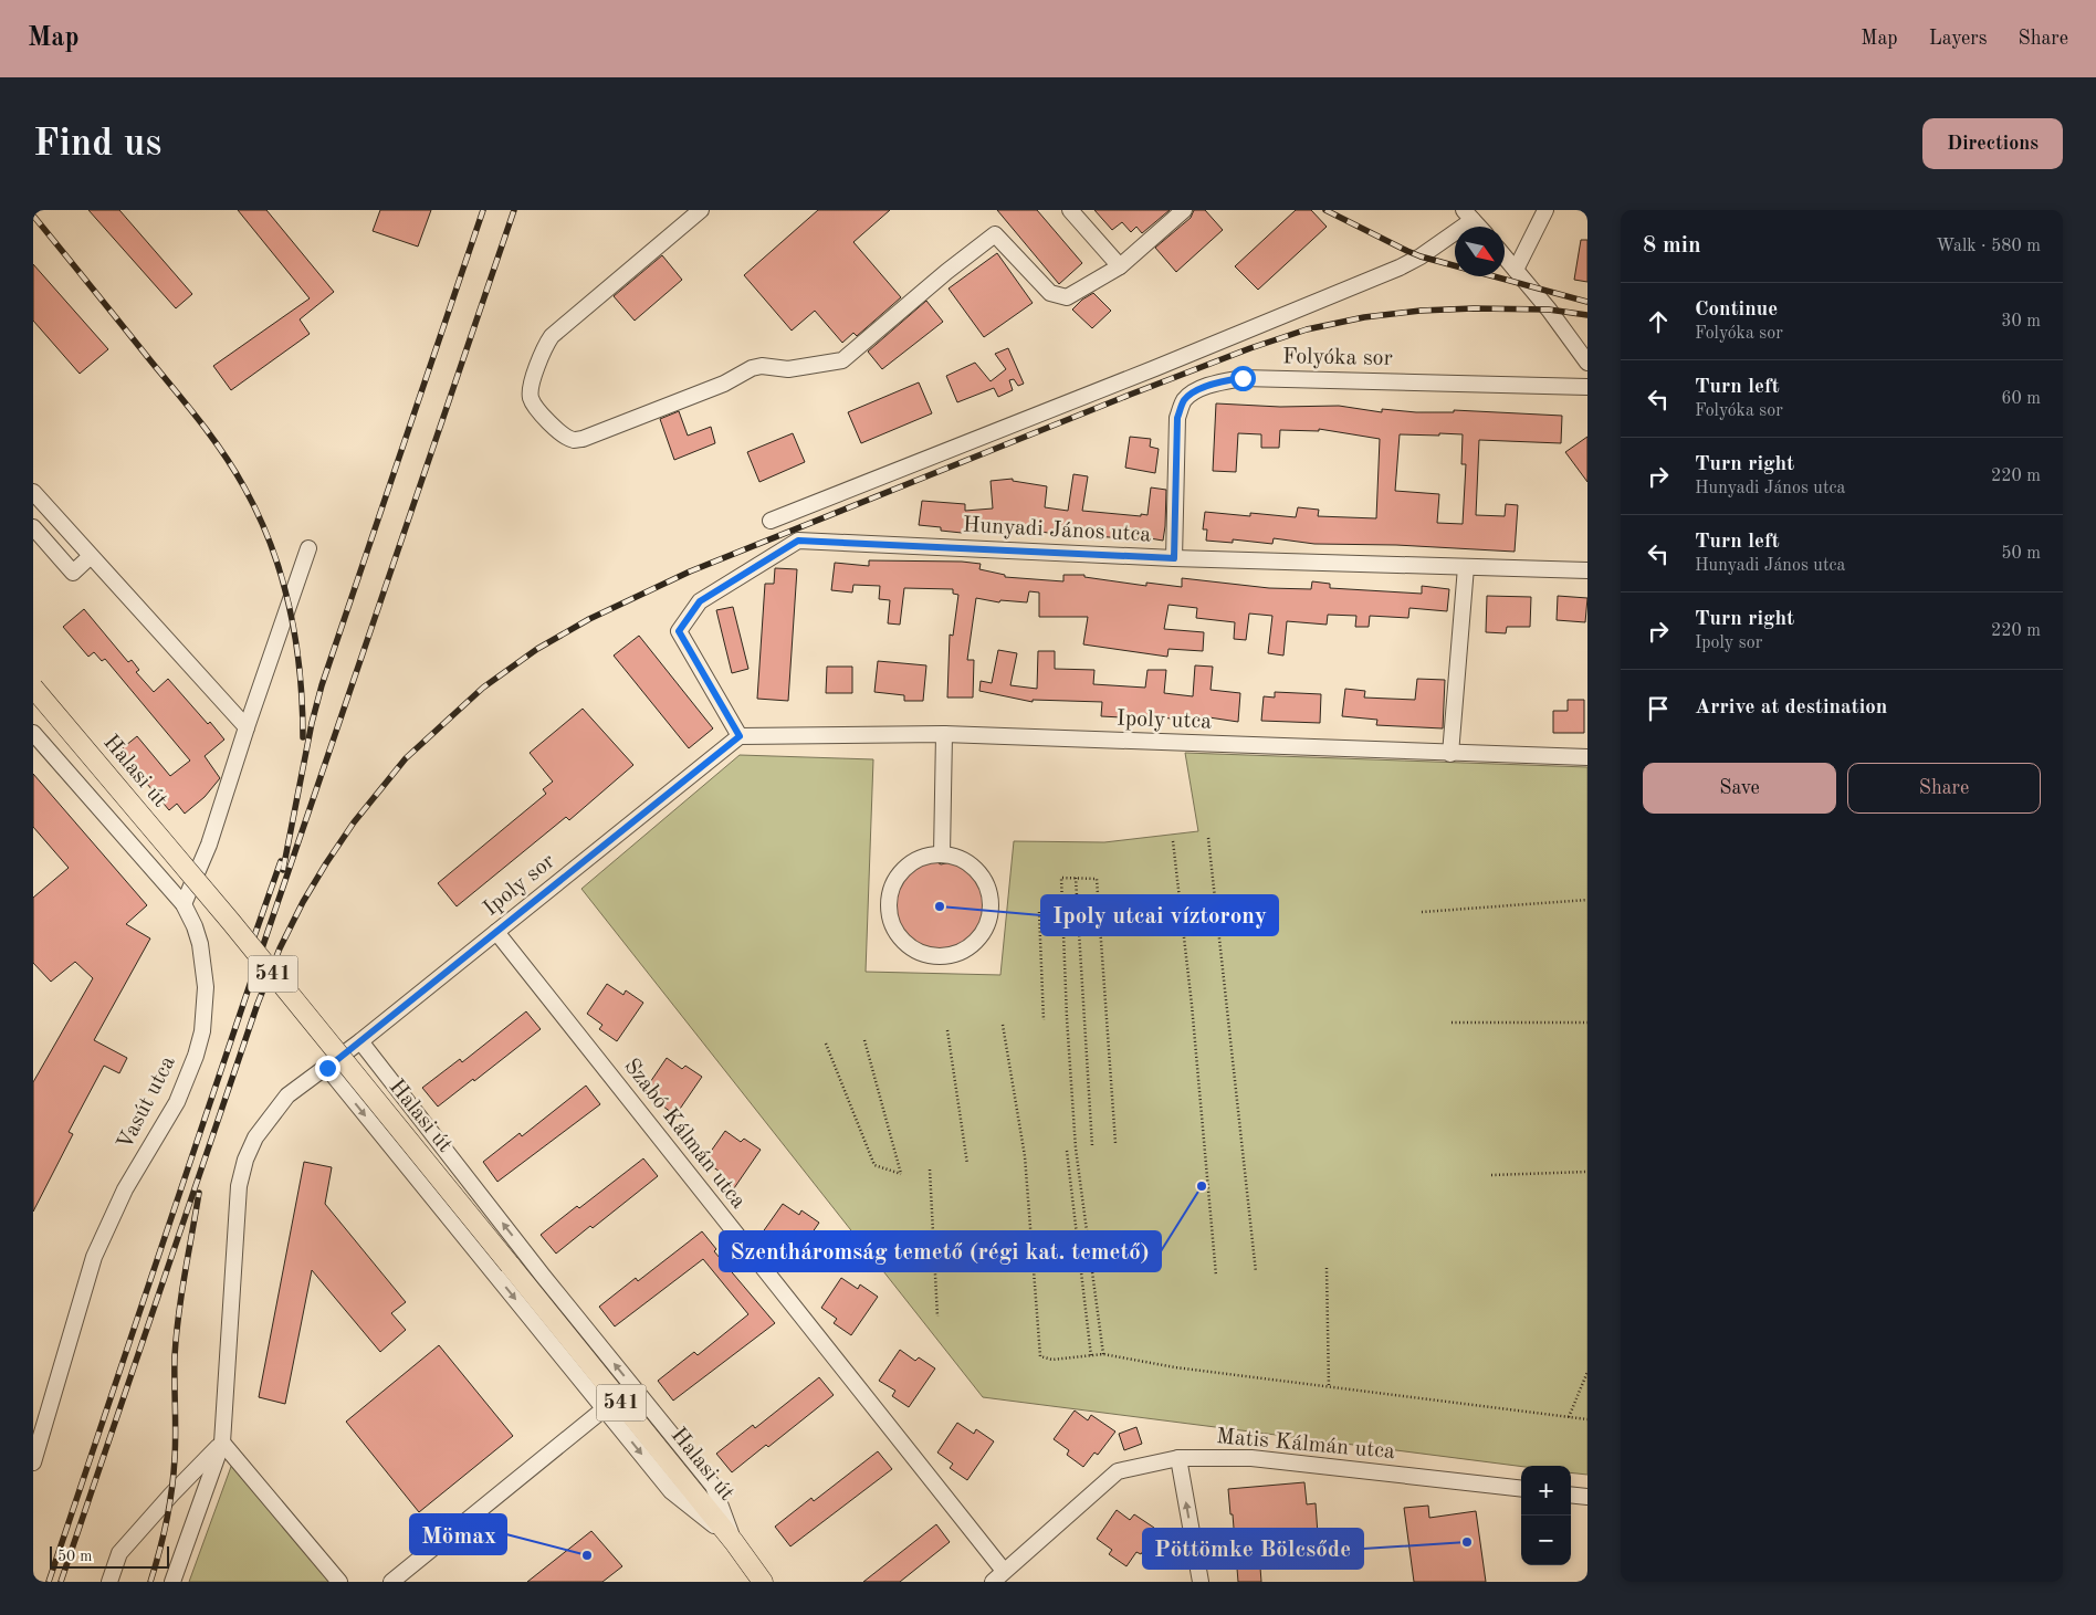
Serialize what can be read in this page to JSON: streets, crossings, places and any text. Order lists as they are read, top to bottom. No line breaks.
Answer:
{"streets":{"main road":["Halasi út","541"],"street":["Folyóka sor","Hunyadi János utca","Ipoly utca","Ipoly sor","Vasút utca","Szabó Kálmán utca","Matis Kálmán utca"]},"crossings":[["Folyóka sor","Hunyadi János utca"],["Hunyadi János utca","Ipoly utca"],["Hunyadi János utca","Ipoly sor"],["Ipoly utca","Ipoly sor"],["Ipoly sor","Szabó Kálmán utca"],["Szabó Kálmán utca","Matis Kálmán utca"]],"places":["Ipoly utcai víztorony","Szentháromság temető (régi kat. temető)","Pöttömke Bölcsőde","Mömax"],"scale_bar":"50 m","north":"bottom right","page":{"header":"Map","nav":["Map","Layers","Share"],"buttons":["Directions",["Save","Share"]],"title":"Find us","heading":["8 min","Walk · 580 m"],"list":[["Continue","Folyóka sor","30 m"],["Turn left","Folyóka sor","60 m"],["Turn right","Hunyadi János utca","220 m"],["Turn left","Hunyadi János utca","50 m"],["Turn right","Ipoly sor","220 m"],"Arrive at destination"],"map_buttons":["+","−"],"scale":"50 m"}}
